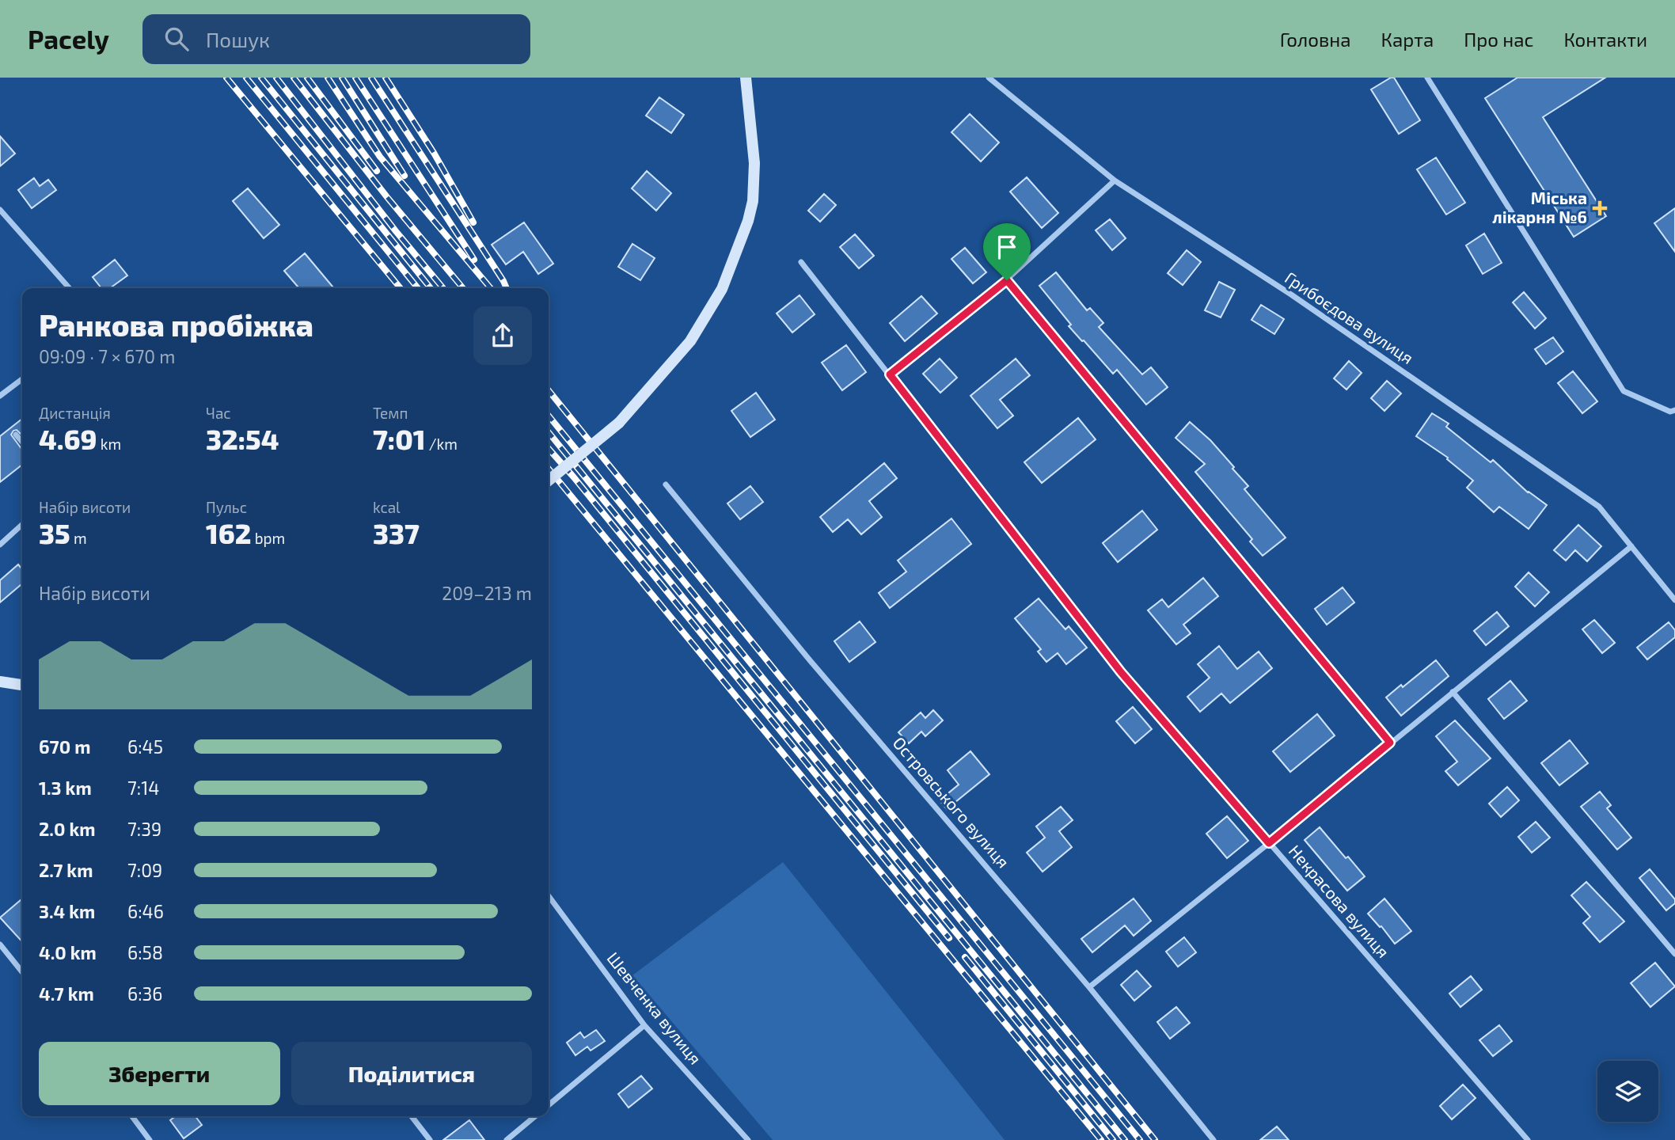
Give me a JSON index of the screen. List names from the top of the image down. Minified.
{"streets":{"street":["Грибоєдова вулиця","Островського вулиця","Некрасова вулиця","Шевченка вулиця"]},"places":{"health":["Міська лікарня №6"]},"page":{"header":"Pacely","search":"Пошук","nav":["Головна","Карта","Про нас","Контакти"],"heading":["Ранкова пробіжка","09:09 · 7 × 670 m"],"stats":[["Дистанція","4.69 km"],["Час","32:54"],["Темп","7:01 /km"],["Набір висоти","35 m"],["Пульс","162 bpm"],["kcal","337"]],"chart":["Набір висоти","209–213 m"],"list":[{"name":"670 m","note":"6:45"},{"name":"1.3 km","note":"7:14"},{"name":"2.0 km","note":"7:39"},{"name":"2.7 km","note":"7:09"},{"name":"3.4 km","note":"6:46"},{"name":"4.0 km","note":"6:58"},{"name":"4.7 km","note":"6:36"}],"buttons":["Зберегти","Поділитися"]}}
